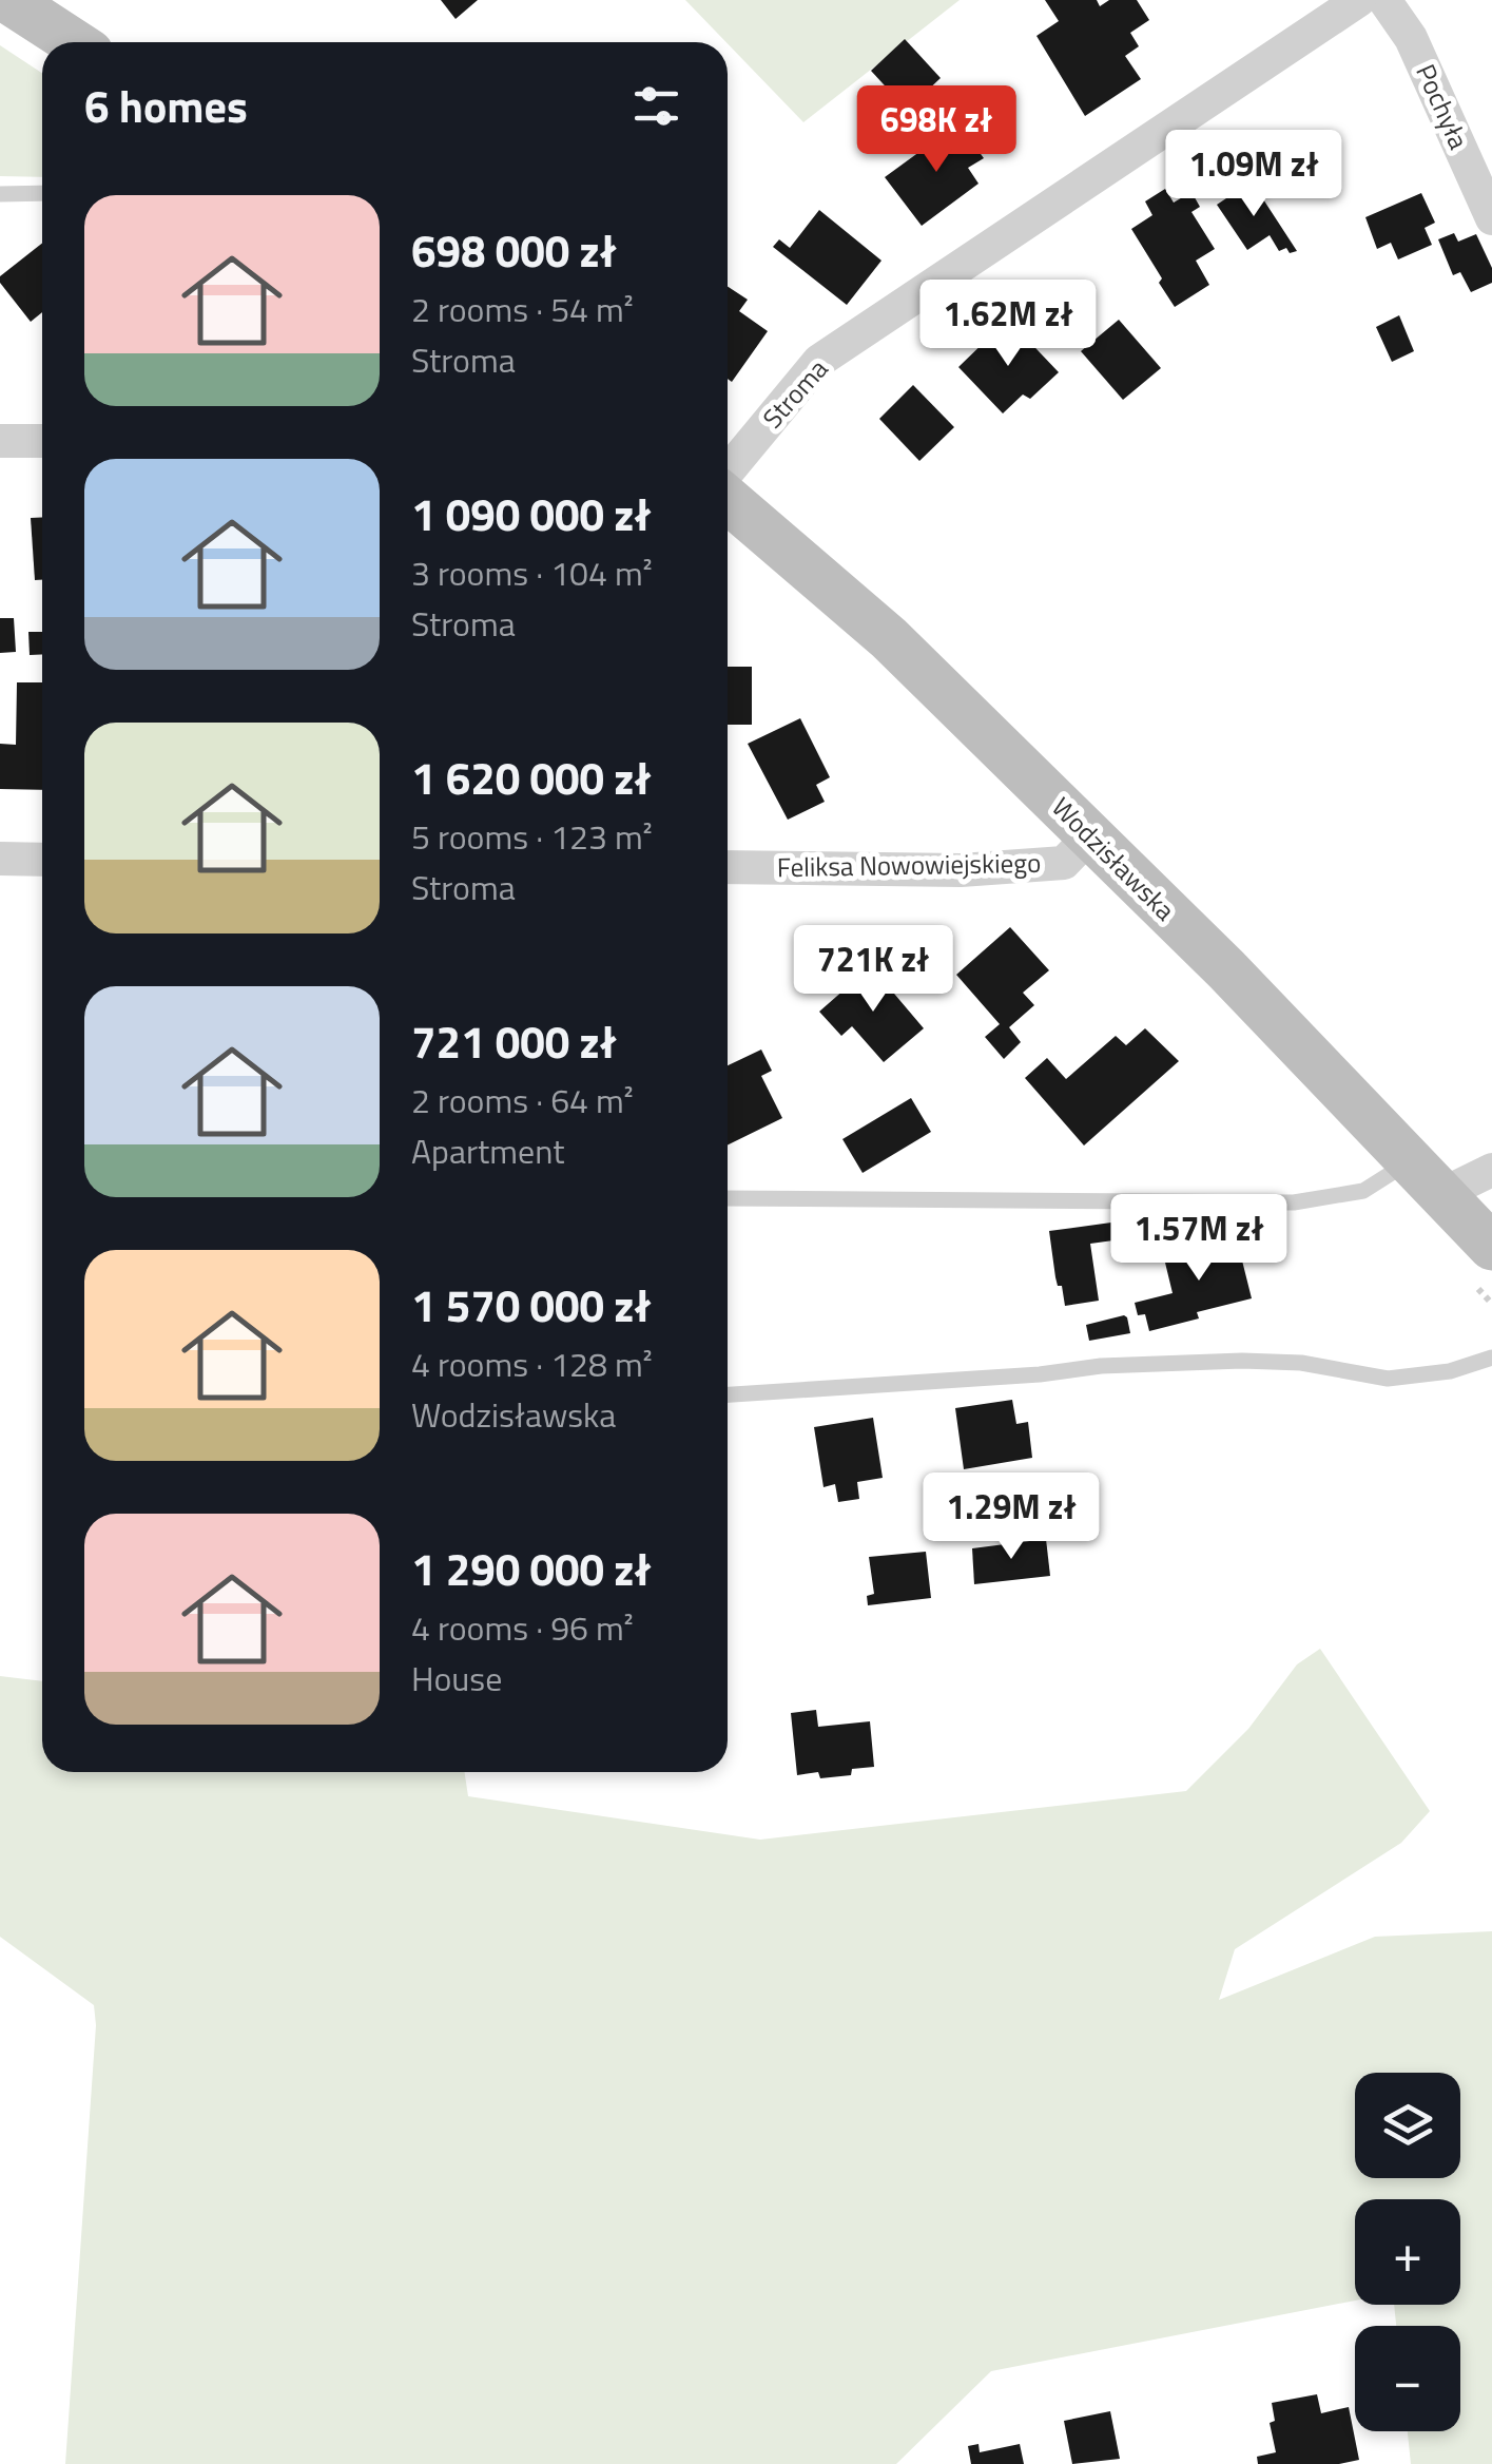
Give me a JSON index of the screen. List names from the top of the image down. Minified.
{"streets":{"main road":["Wodzisławska"],"street":["Pochyła","Stroma","Feliksa Nowowiejskiego"]},"crossings":[["Wodzisławska","Feliksa Nowowiejskiego"]],"page":{"heading":"6 homes","price":["698K zł","1.09M zł","1.62M zł","721K zł","1.57M zł","1.29M zł"],"list":[{"name":"698 000 zł","note":"2 rooms · 54 m² · Stroma"},{"name":"1 090 000 zł","note":"3 rooms · 104 m² · Stroma"},{"name":"1 620 000 zł","note":"5 rooms · 123 m² · Stroma"},{"name":"721 000 zł","note":"2 rooms · 64 m² · Apartment"},{"name":"1 570 000 zł","note":"4 rooms · 128 m² · Wodzisławska"},{"name":"1 290 000 zł","note":"4 rooms · 96 m² · House"}],"map_buttons":["+","−"]}}
